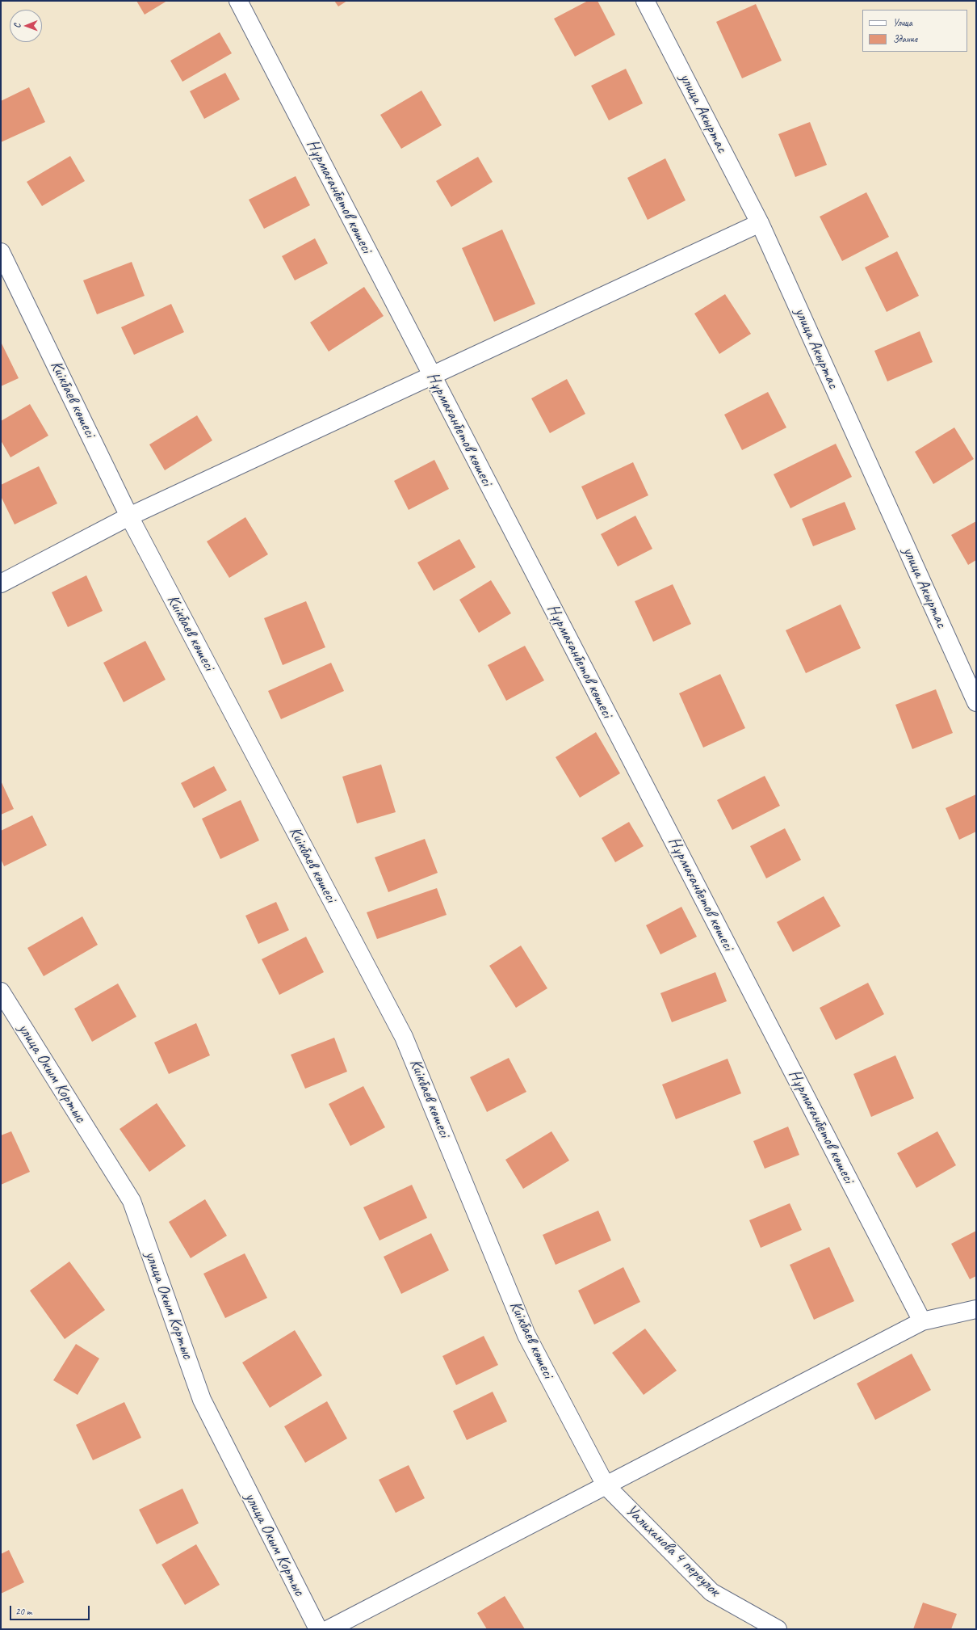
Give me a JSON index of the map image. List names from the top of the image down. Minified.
{"streets":{"street":["улица Акыртас","Нұрмағанбетов көшесі","Киікбаев көшесі","улица Окым Кортыс","Уалиханова 4 переулок"]},"crossings":[["Киікбаев көшесі","Уалиханова 4 переулок"]],"legend":["Улица","Здание"],"scale_bar":"20 m","north":"left"}
